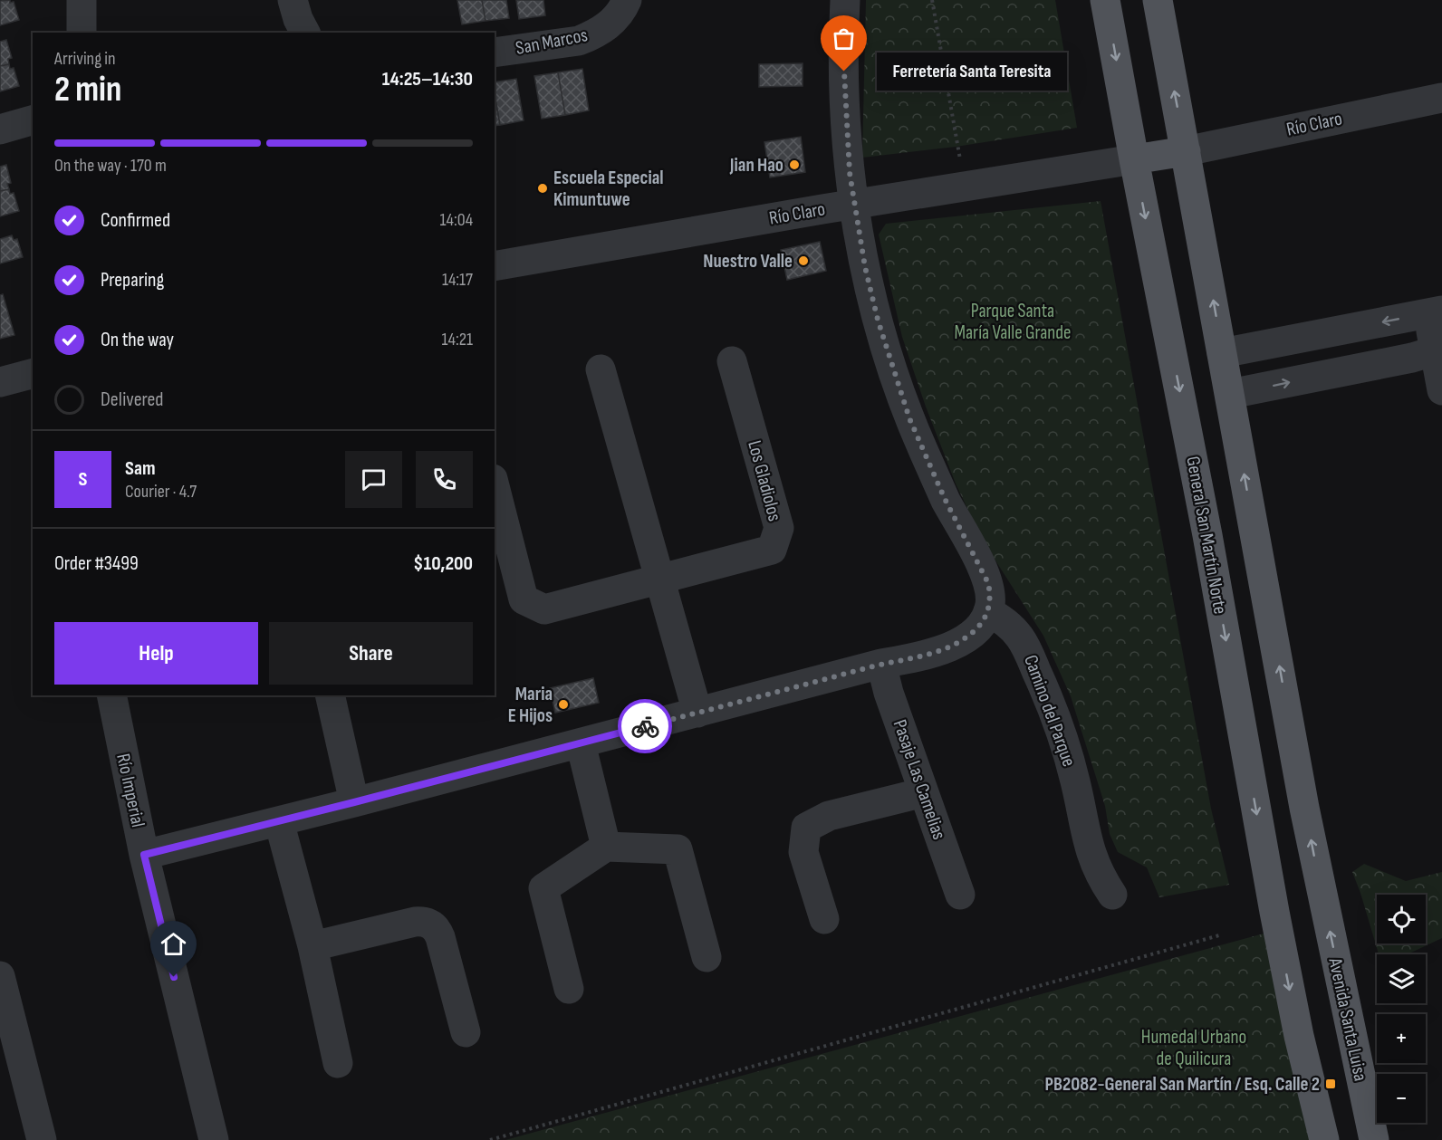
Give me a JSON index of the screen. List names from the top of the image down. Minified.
{"streets":{"main road":["General San Martín Norte","Avenida Santa Luisa"],"street":["San Marcos","Río Claro","Los Gladiolos","Camino del Parque","Pasaje Las Camelias","Río Imperial"]},"crossings":[["Río Claro","General San Martín Norte"]],"one_way":["Avenida Santa Luisa"],"parks":["Parque Santa María Valle Grande","Humedal Urbano de Quilicura"],"places":{"other":["Ferretería Santa Teresita","Jian Hao","Escuela Especial Kimuntuwe","Nuestro Valle","Maria E Hijos"],"transit":["PB2082-General San Martín / Esq. Calle 2"]},"page":{"heading":["2 min","Arriving in","14:25–14:30"],"panel":["Sam","Courier · 4.7","Order #3499","$10,200"],"bubble":"Ferretería Santa Teresita","bar":"On the way · 170 m","list":[["Confirmed","14:04"],["Preparing","14:17"],["On the way","14:21"],"Delivered"],"round":"S","buttons":["Help","Share"],"map_buttons":["+","−"]}}
